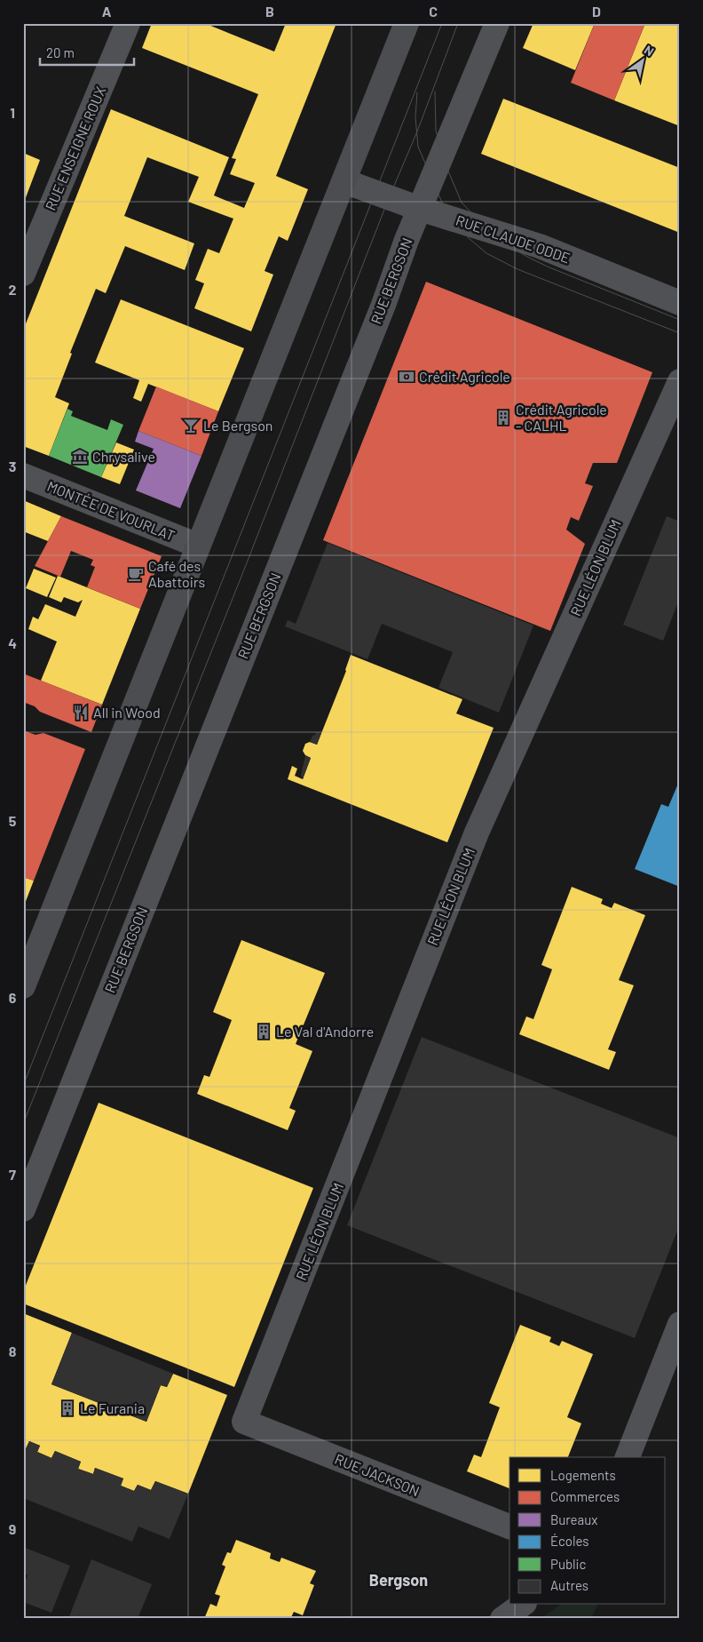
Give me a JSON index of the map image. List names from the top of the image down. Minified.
{"streets":{"street":["RUE ENSEIGNE ROUX","RUE CLAUDE ODDE","RUE BERGSON","MONTÉE DE VOURLAT","RUE LÉON BLUM","RUE JACKSON"]},"crossings":[["RUE CLAUDE ODDE","RUE BERGSON"],["RUE LÉON BLUM","RUE JACKSON"]],"districts":["Bergson"],"places":{"bank":["Crédit Agricole"],"building":["Crédit Agricole - CALHL","Le Val d'Andorre","Le Furania"],"bar":["Le Bergson"],"museum":["Chrysalive"],"cafe":["Café des Abattoirs"],"restaurant":["All in Wood"]},"legend":["Logements","Commerces","Bureaux","Écoles","Public","Autres"],"scale_bar":"20 m","north":"top right","grid":{"columns":["A","B","C","D"],"rows":["1","2","3","4","5","6","7","8","9"]}}
